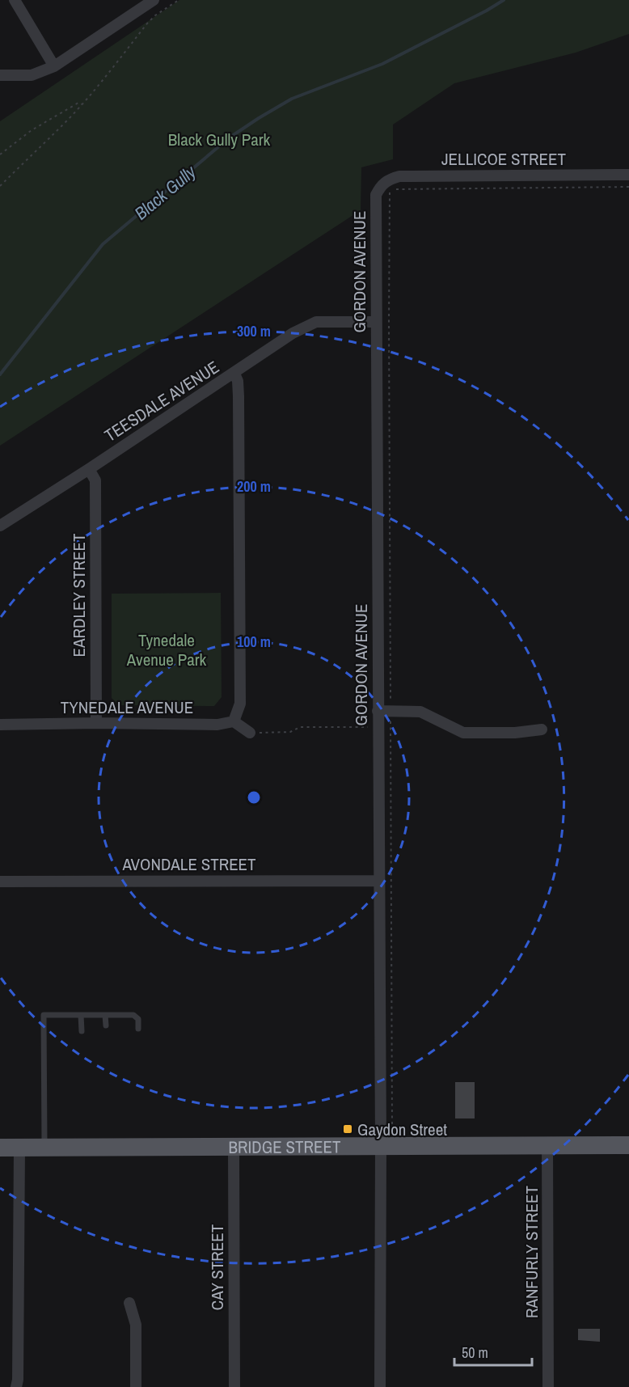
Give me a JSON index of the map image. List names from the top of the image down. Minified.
{"streets":{"main road":["BRIDGE STREET"],"street":["JELLICOE STREET","GORDON AVENUE","TEESDALE AVENUE","EARDLEY STREET","TYNEDALE AVENUE","AVONDALE STREET","RANFURLY STREET","CAY STREET"]},"crossings":[["JELLICOE STREET","GORDON AVENUE"],["GORDON AVENUE","TEESDALE AVENUE"],["GORDON AVENUE","AVONDALE STREET"],["GORDON AVENUE","BRIDGE STREET"],["TEESDALE AVENUE","EARDLEY STREET"],["EARDLEY STREET","TYNEDALE AVENUE"],["BRIDGE STREET","RANFURLY STREET"],["BRIDGE STREET","CAY STREET"]],"water":["Black Gully"],"parks":["Black Gully Park","Tynedale Avenue Park"],"places":{"transit":["Gaydon Street"]},"scale_bar":"50 m","rings":["300 m","200 m","100 m"]}
